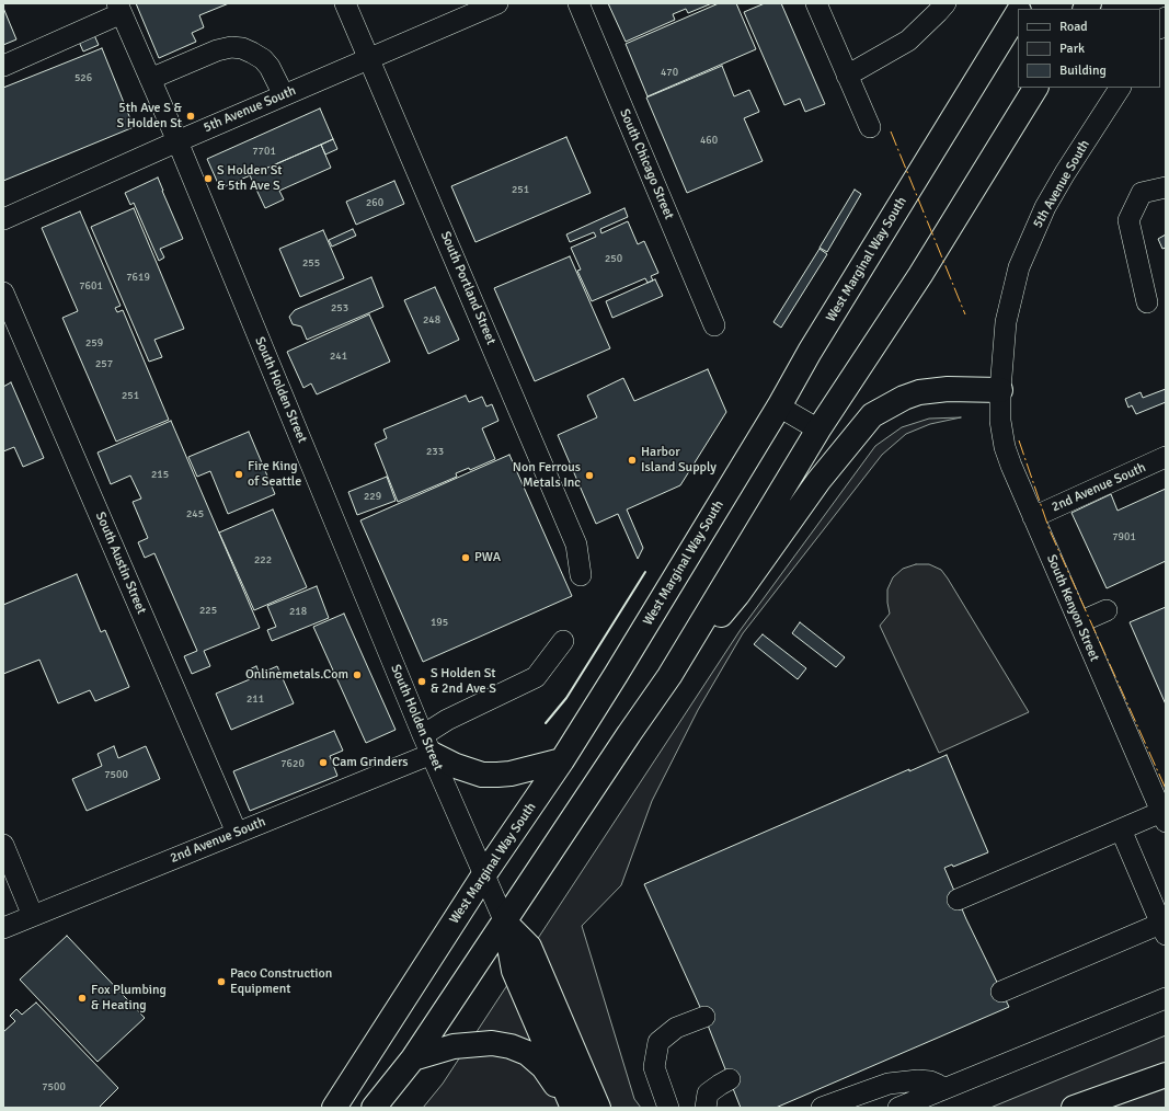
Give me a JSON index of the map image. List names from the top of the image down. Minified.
{"streets":{"highway":["West Marginal Way South"],"street":["5th Avenue South","South Chicago Street","South Portland Street","South Holden Street","2nd Avenue South","South Austin Street","South Kenyon Street"]},"crossings":[["5th Avenue South","South Portland Street"],["5th Avenue South","South Holden Street"],["5th Avenue South","South Kenyon Street"],["West Marginal Way South","South Holden Street"],["South Holden Street","2nd Avenue South"],["2nd Avenue South","South Austin Street"],["2nd Avenue South","South Kenyon Street"]],"places":["5th Ave S & S Holden St","S Holden St & 5th Ave S","Harbor Island Supply","Fire King of Seattle","Non Ferrous Metals Inc","PWA","Onlinemetals.Com","S Holden St & 2nd Ave S","Cam Grinders","Paco Construction Equipment","Fox Plumbing & Heating"],"house_numbers":["470","526","460","7701","251","260","250","255","7619","7601","253","248","259","241","257","251","233","215","229","245","7901","222","225","218","195","211","7620","7500","7500"],"legend":["Road","Park","Building"]}
